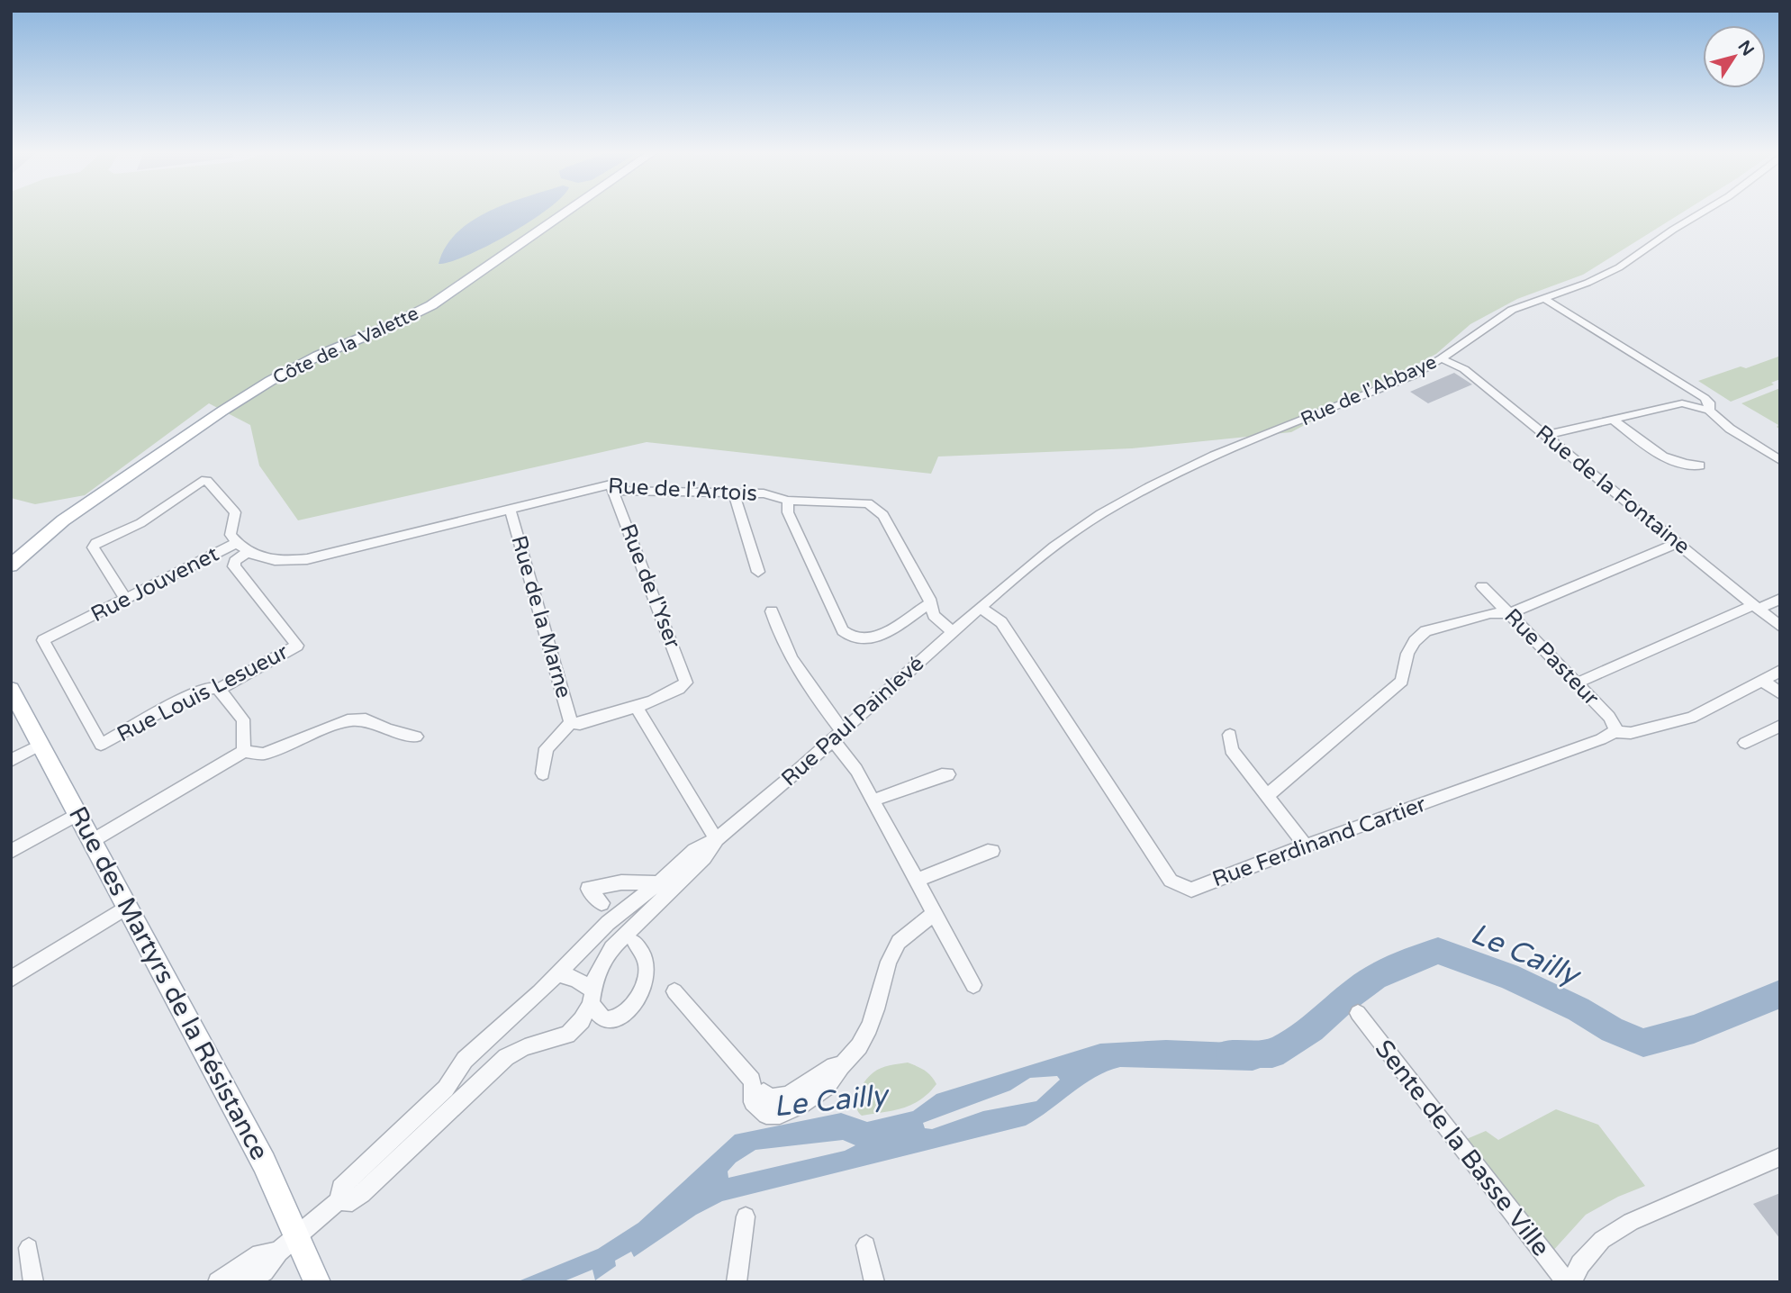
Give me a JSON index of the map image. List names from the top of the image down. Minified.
{"streets":{"main road":["Côte de la Valette","Rue des Martyrs de la Résistance"],"street":["Rue de l'Abbaye","Rue de l'Artois","Rue de la Fontaine","Rue Jouvenet","Rue de l'Yser","Rue de la Marne","Rue Pasteur","Rue Louis Lesueur","Rue Paul Painlevé","Rue Ferdinand Cartier","Sente de la Basse Ville"]},"crossings":[["Rue de l'Abbaye","Rue de la Fontaine"],["Rue de l'Abbaye","Rue Paul Painlevé"],["Rue de l'Abbaye","Rue Ferdinand Cartier"],["Rue de l'Artois","Rue Jouvenet"],["Rue de l'Artois","Rue de l'Yser"],["Rue de l'Artois","Rue de la Marne"],["Rue Jouvenet","Rue Louis Lesueur"],["Rue Pasteur","Rue Ferdinand Cartier"],["Rue Paul Painlevé","Rue Ferdinand Cartier"]],"water":["Le Cailly"],"north":"top right"}
